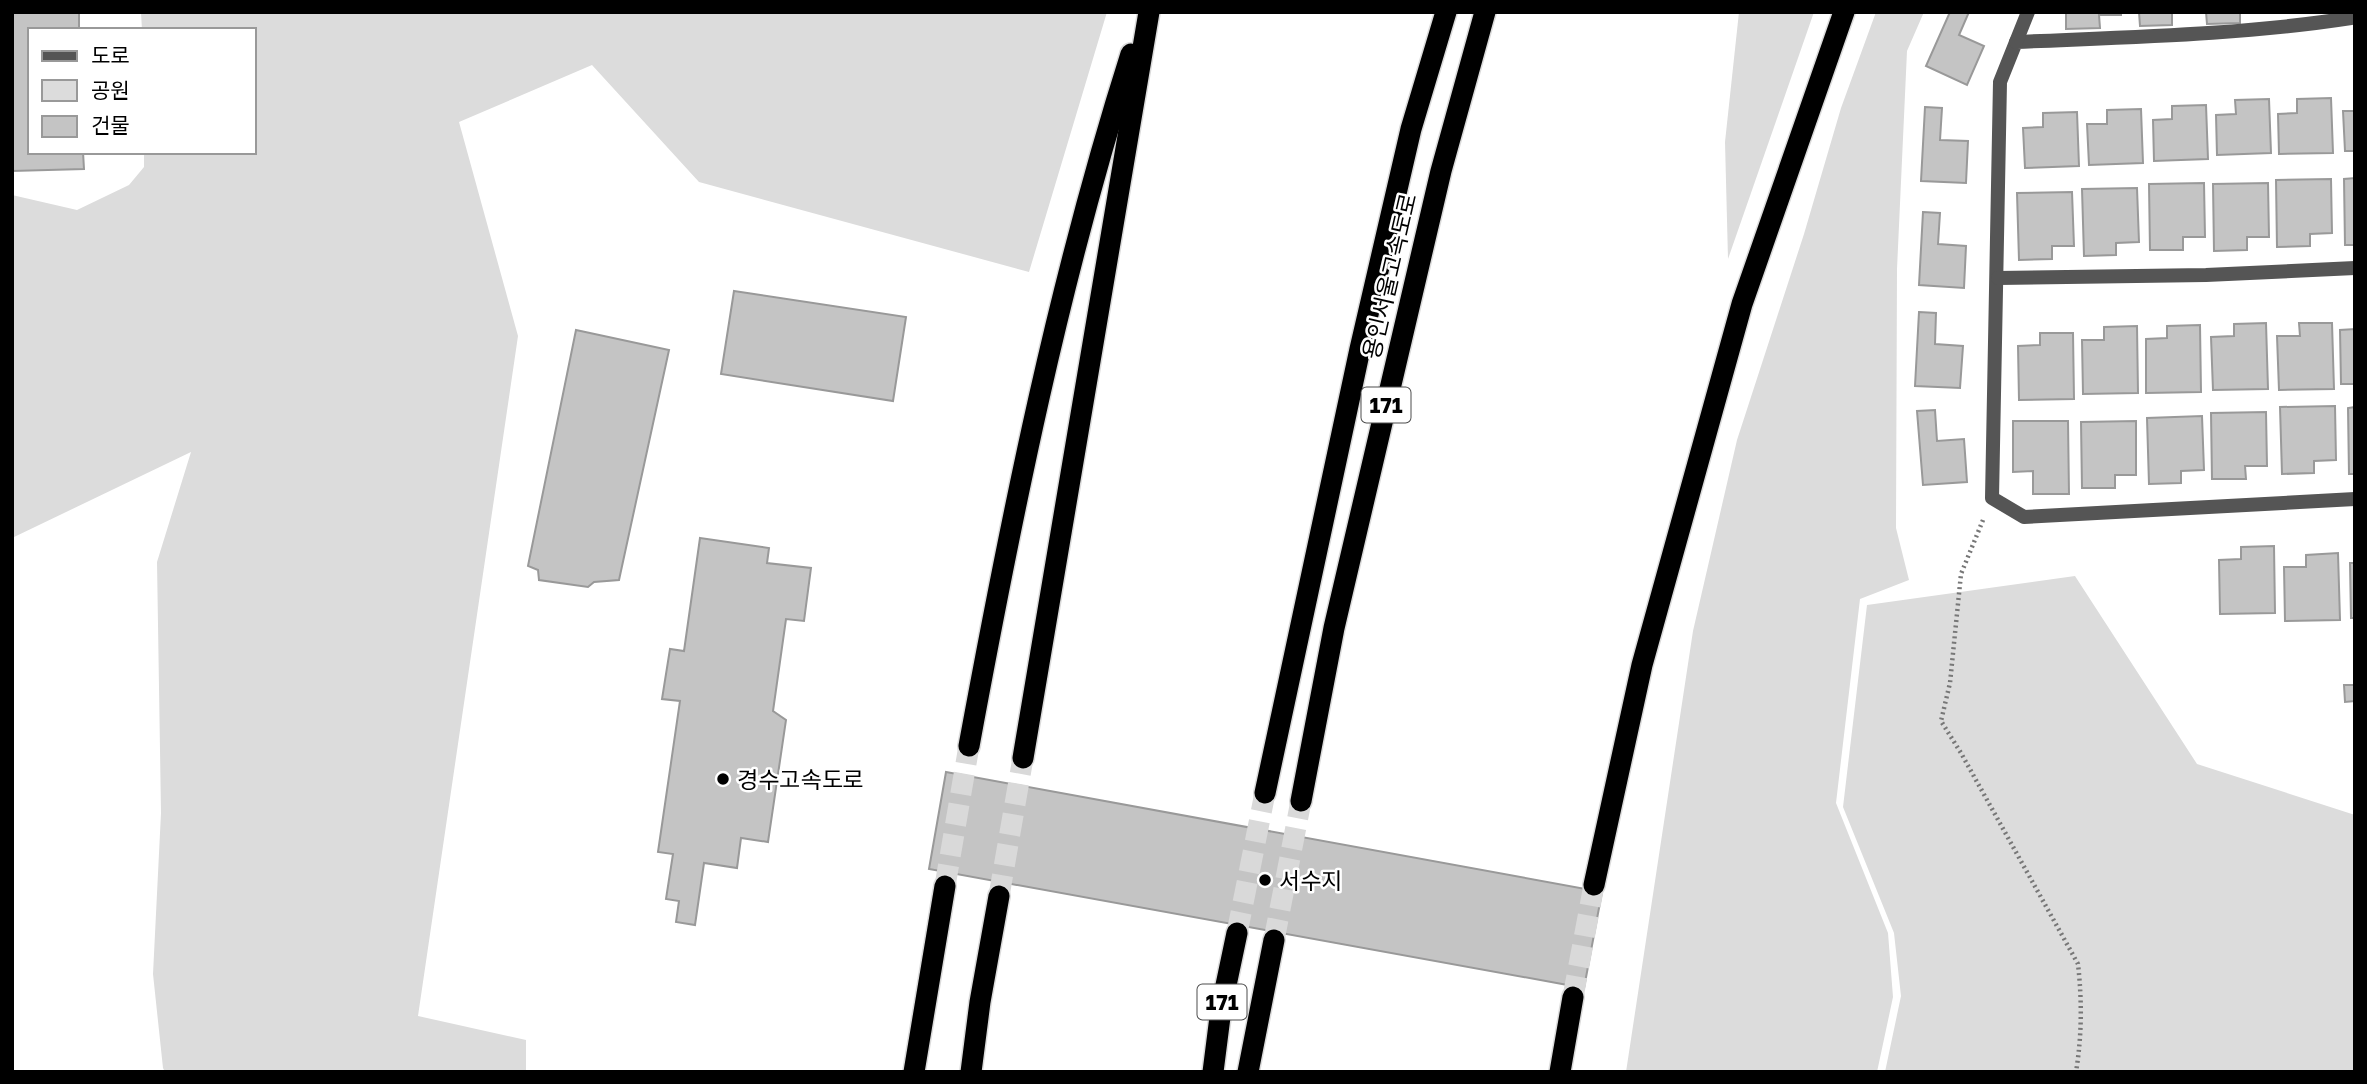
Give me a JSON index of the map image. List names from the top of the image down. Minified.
{"streets":{"highway":["용인서울고속도로","171"]},"places":["경수고속도로","서수지"],"legend":["도로","공원","건물"]}
